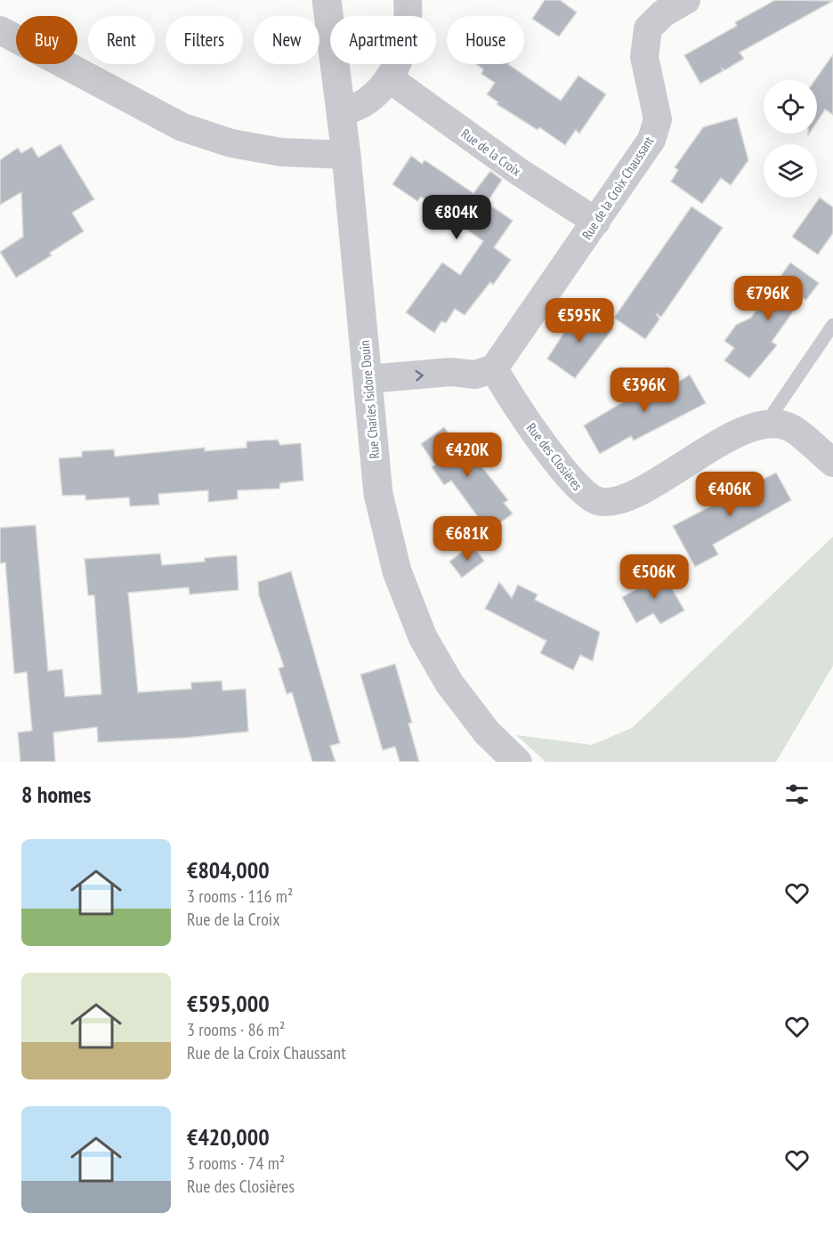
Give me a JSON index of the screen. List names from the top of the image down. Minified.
{"streets":{"street":["Rue de la Croix","Rue de la Croix Chaussant","Rue Charles Isidore Douin","Rue des Closières"]},"crossings":[["Rue de la Croix","Rue de la Croix Chaussant"],["Rue de la Croix Chaussant","Rue des Closières"]],"page":{"chip":["Buy","Rent","Filters","New","Apartment","House"],"price":["€804K","€796K","€595K","€396K","€420K","€406K","€681K","€506K"],"heading":"8 homes","list":[{"name":"€804,000","note":"3 rooms · 116 m² · Rue de la Croix"},{"name":"€595,000","note":"3 rooms · 86 m² · Rue de la Croix Chaussant"},{"name":"€420,000","note":"3 rooms · 74 m² · Rue des Closières"}]}}
